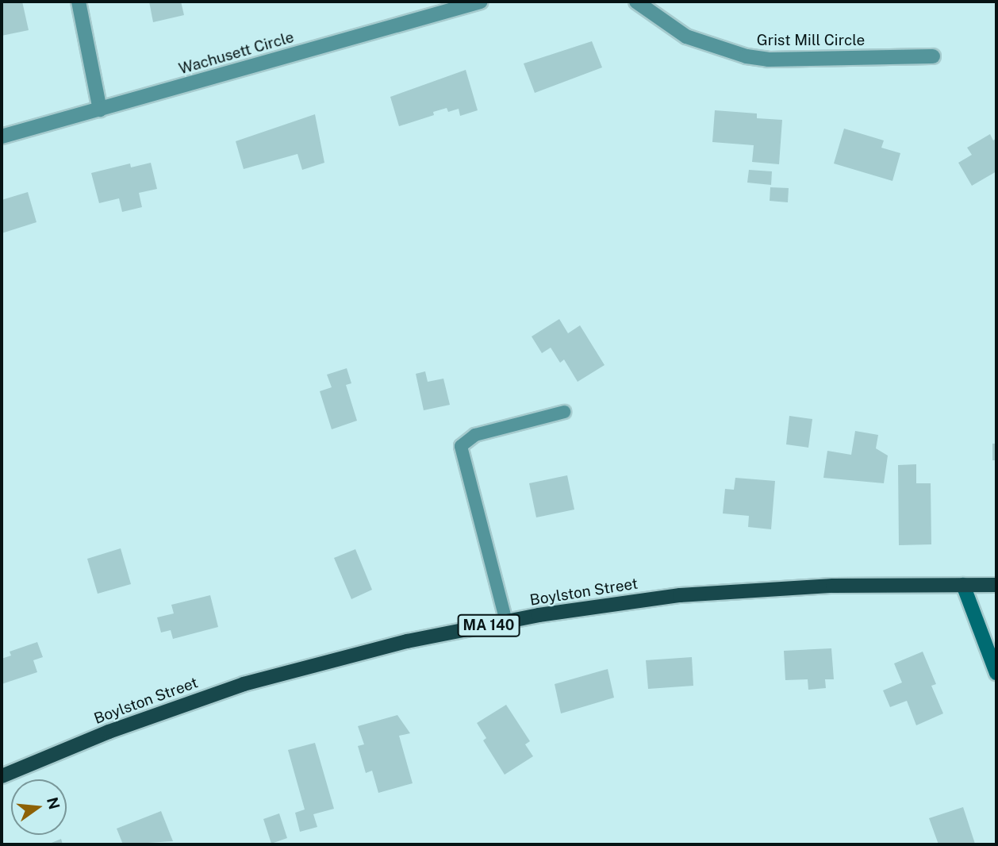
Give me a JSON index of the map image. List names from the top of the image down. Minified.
{"streets":{"main road":["Boylston Street","MA 140"],"street":["Grist Mill Circle","Wachusett Circle"]},"north":"right"}
